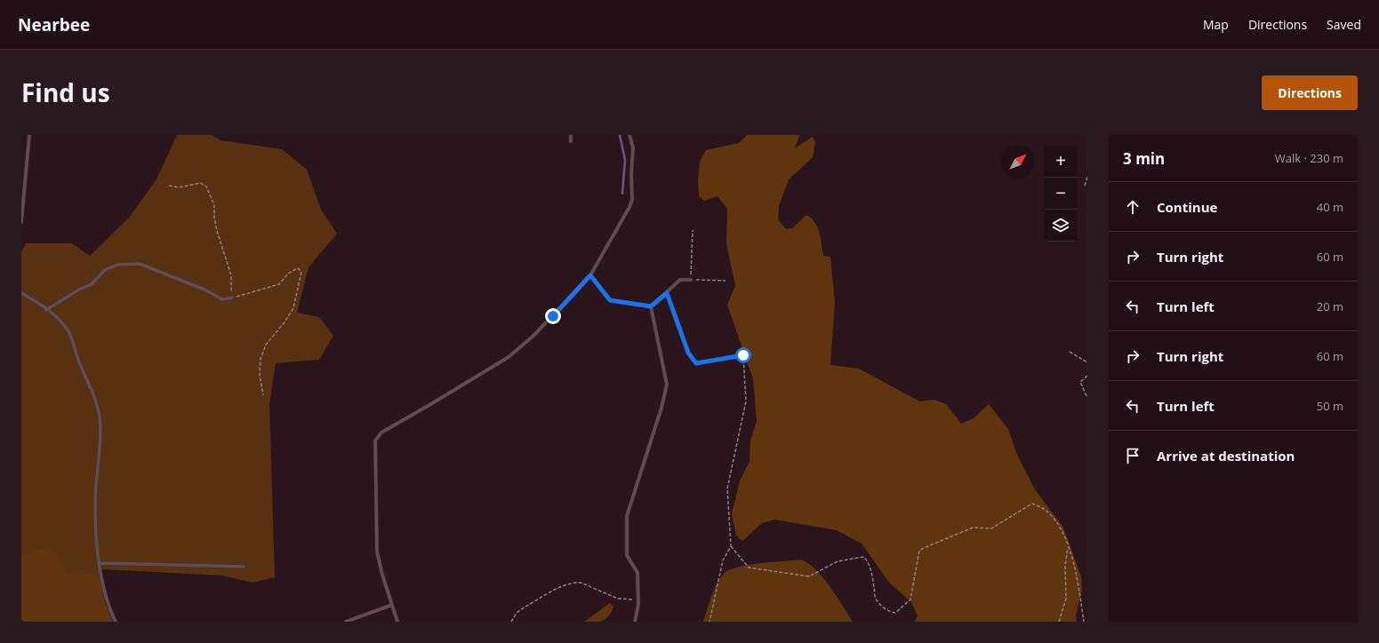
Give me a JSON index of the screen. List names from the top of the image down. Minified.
{"north":"top right","page":{"header":"Nearbee","nav":["Map","Directions","Saved"],"title":"Find us","buttons":"Directions","heading":["3 min","Walk · 230 m"],"map_buttons":["+","−"],"list":[["Continue","40 m"],["Turn right","60 m"],["Turn left","20 m"],["Turn right","60 m"],["Turn left","50 m"],"Arrive at destination"]}}
